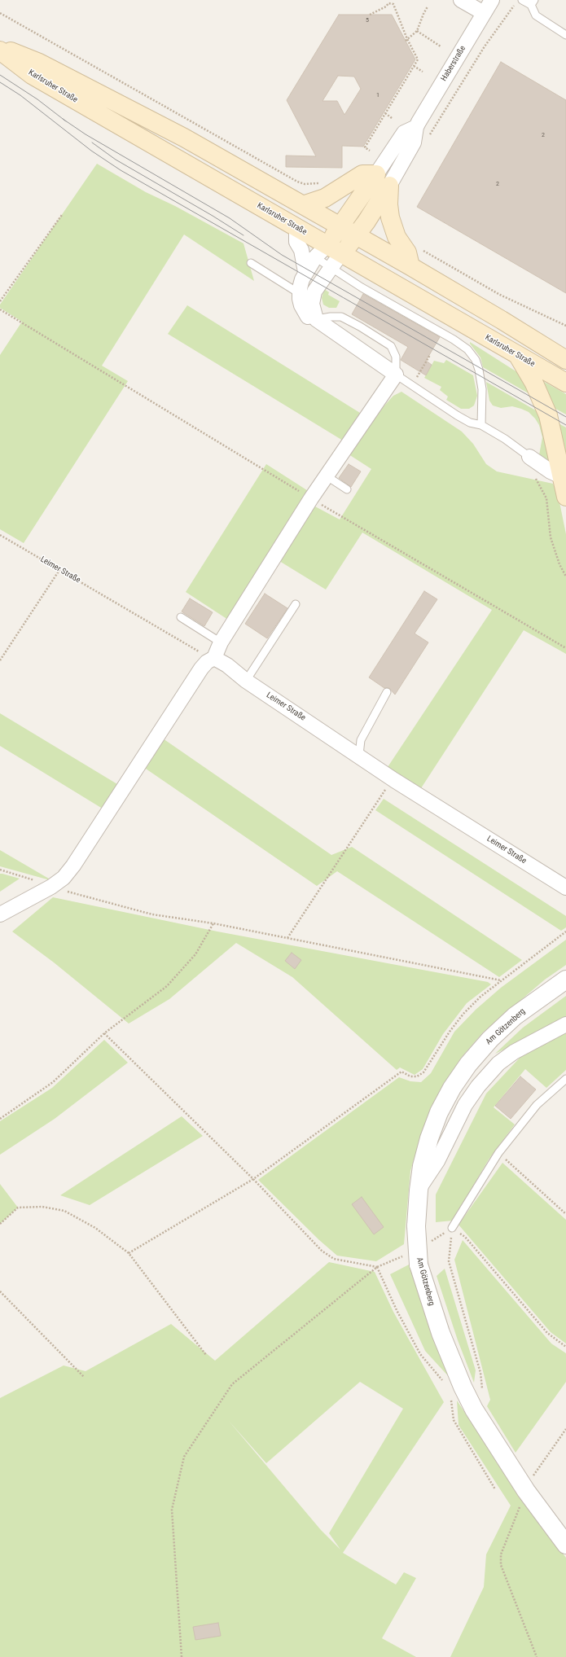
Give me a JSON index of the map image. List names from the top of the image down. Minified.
{"streets":{"main road":["Karlsruher Straße"],"street":["Haberstraße","Leimer Straße","Am Götzenberg"]},"house_numbers":["5","1","2","2"]}
